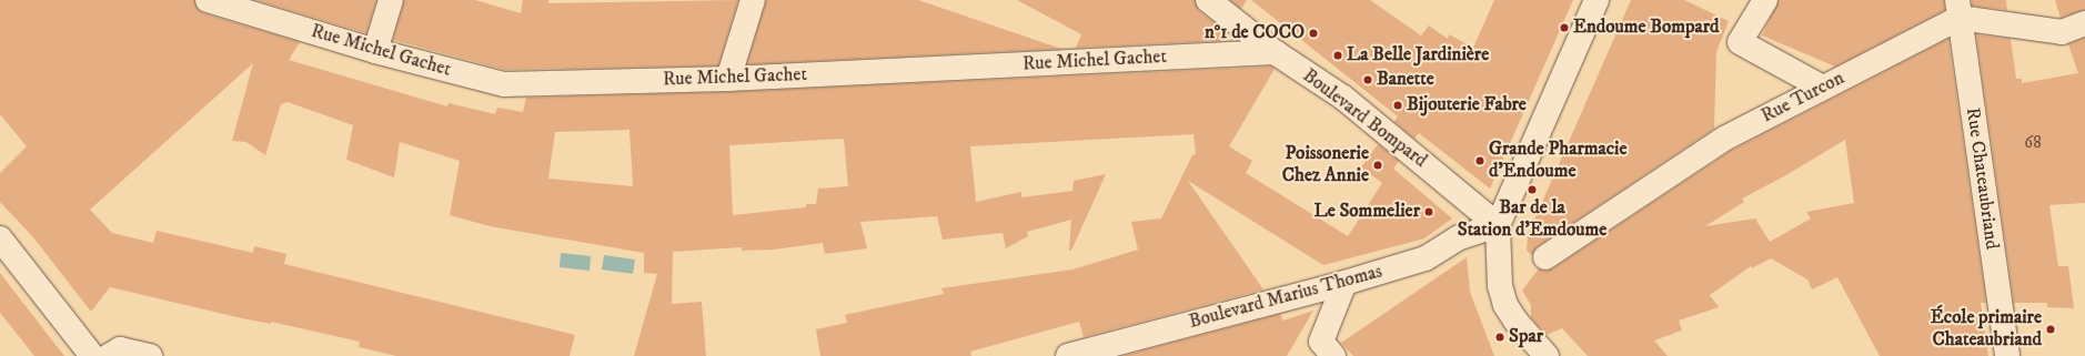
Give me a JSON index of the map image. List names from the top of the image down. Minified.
{"streets":{"street":["Rue Michel Gachet","Rue Turcon","Boulevard Bompard","Rue Chateaubriand","Boulevard Marius Thomas"]},"crossings":[["Rue Michel Gachet","Boulevard Bompard"],["Rue Turcon","Rue Chateaubriand"],["Boulevard Bompard","Boulevard Marius Thomas"]],"places":["Endoume Bompard","n°1 de COCO","La Belle Jardinière","Banette","Bijouterie Fabre","Grande Pharmacie d'Endoume","Poissonerie Chez Annie","Bar de la Station d'Emdoume","Le Sommelier","École primaire Chateaubriand","Spar"],"house_numbers":["68"]}
